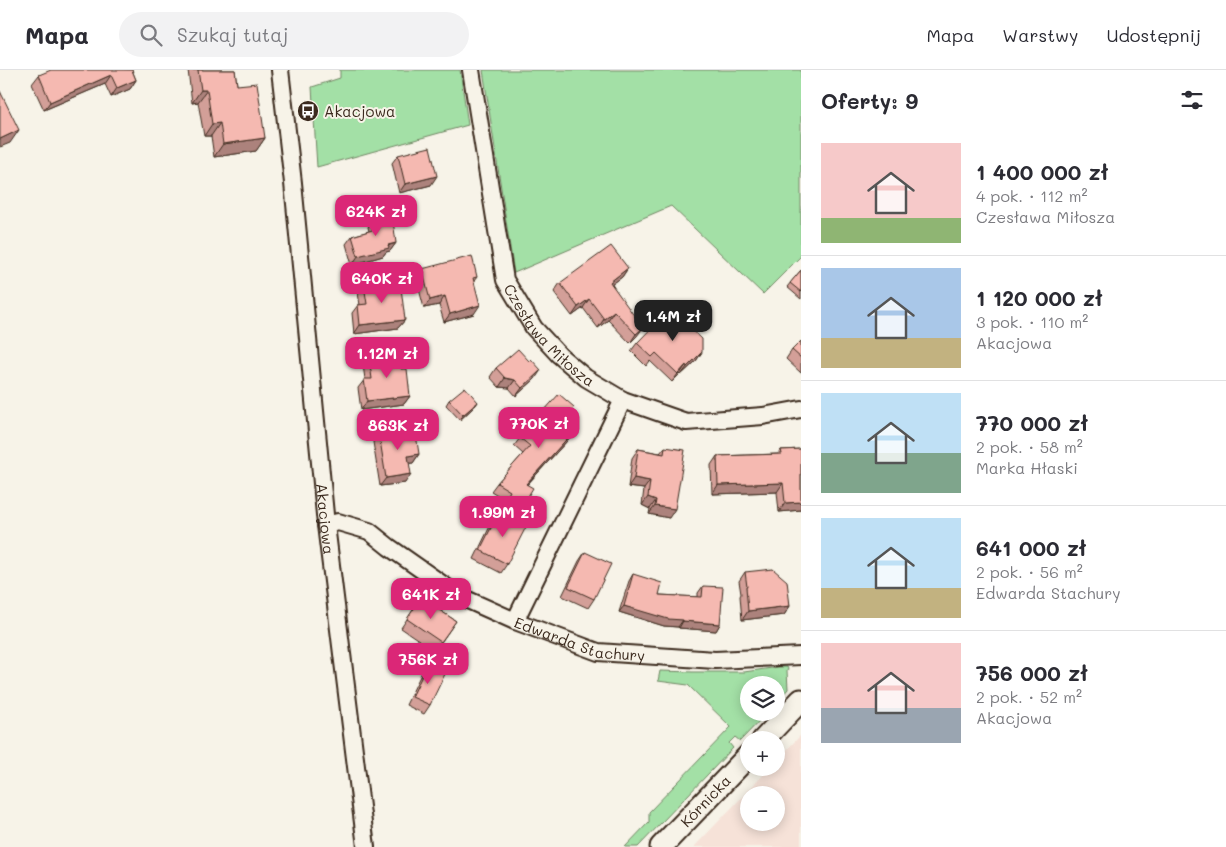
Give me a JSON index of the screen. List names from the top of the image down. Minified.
{"streets":{"street":["Czesława Miłosza","Akacjowa","Edwarda Stachury","Kórnicka"]},"crossings":[["Akacjowa","Edwarda Stachury"]],"places":{"bus stop":["Akacjowa"]},"page":{"header":"Mapa","search":"Szukaj tutaj","nav":["Mapa","Warstwy","Udostępnij"],"heading":"Oferty: 9","list":[{"name":"1 400 000 zł","note":"4 pok. · 112 m² · Czesława Miłosza"},{"name":"1 120 000 zł","note":"3 pok. · 110 m² · Akacjowa"},{"name":"770 000 zł","note":"2 pok. · 58 m² · Marka Hłaski"},{"name":"641 000 zł","note":"2 pok. · 56 m² · Edwarda Stachury"},{"name":"756 000 zł","note":"2 pok. · 52 m² · Akacjowa"}],"price":["624K zł","640K zł","1.4M zł","1.12M zł","770K zł","863K zł","1.99M zł","641K zł","756K zł"],"map_buttons":["+","−"]}}
